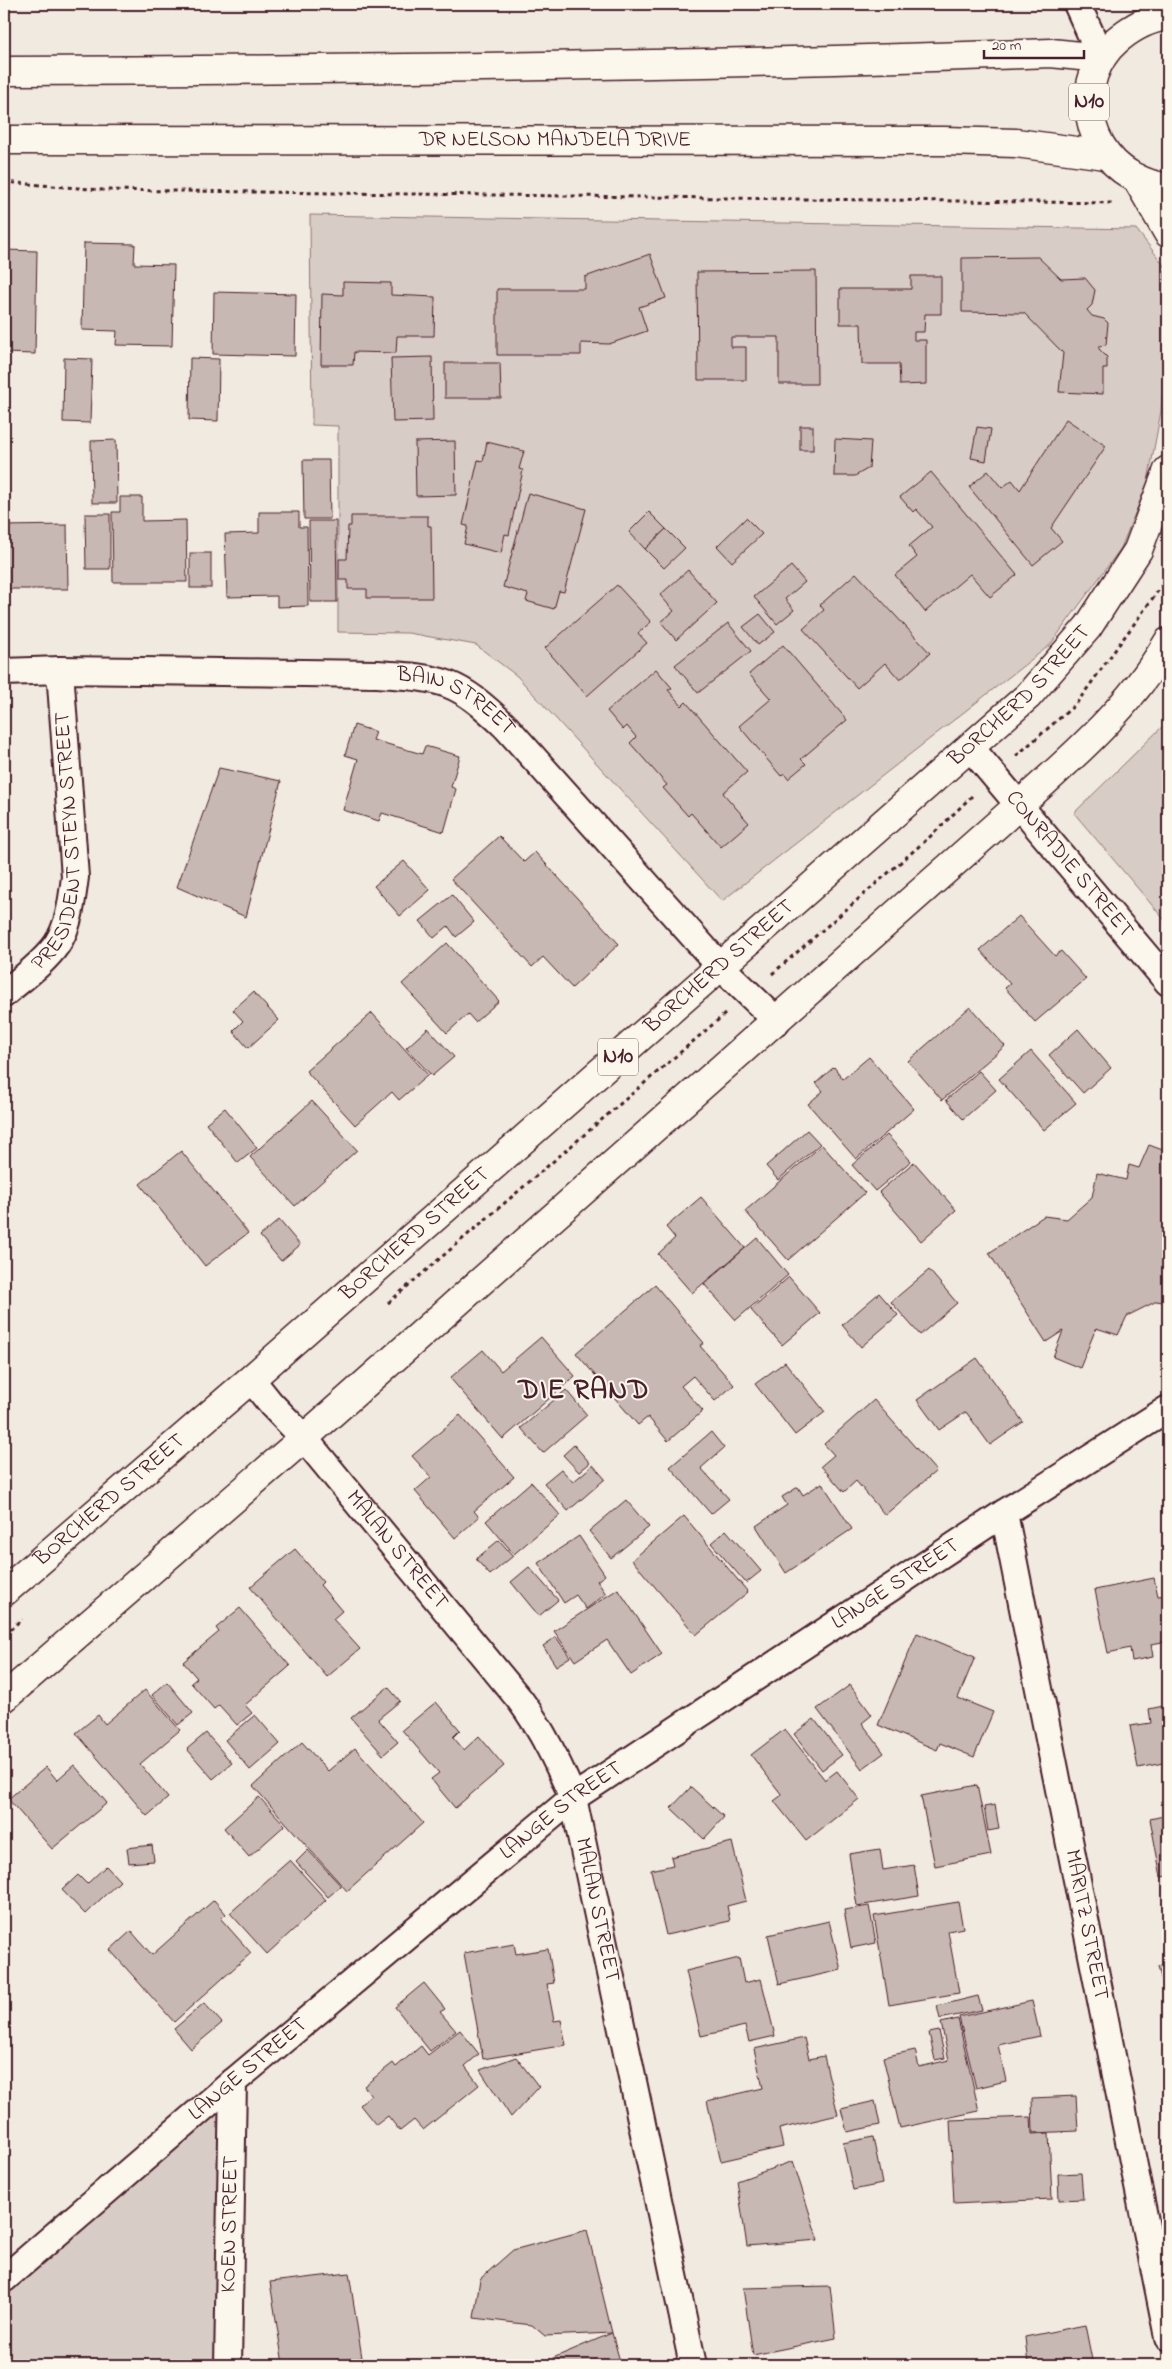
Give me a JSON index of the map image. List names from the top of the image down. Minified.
{"streets":{"main road":["N10","DR NELSON MANDELA DRIVE","BORCHERD STREET"],"street":["BAIN STREET","PRESIDENT STEYN STREET","CONRADIE STREET","MALAN STREET","LANGE STREET","MARITZ STREET","KOEN STREET"]},"crossings":[["N10","DR NELSON MANDELA DRIVE"],["BORCHERD STREET","BAIN STREET"],["BORCHERD STREET","CONRADIE STREET"],["BORCHERD STREET","MALAN STREET"],["BAIN STREET","PRESIDENT STEYN STREET"],["MALAN STREET","LANGE STREET"],["LANGE STREET","MARITZ STREET"],["LANGE STREET","KOEN STREET"]],"districts":["DIE RAND"],"scale_bar":"20 m"}
